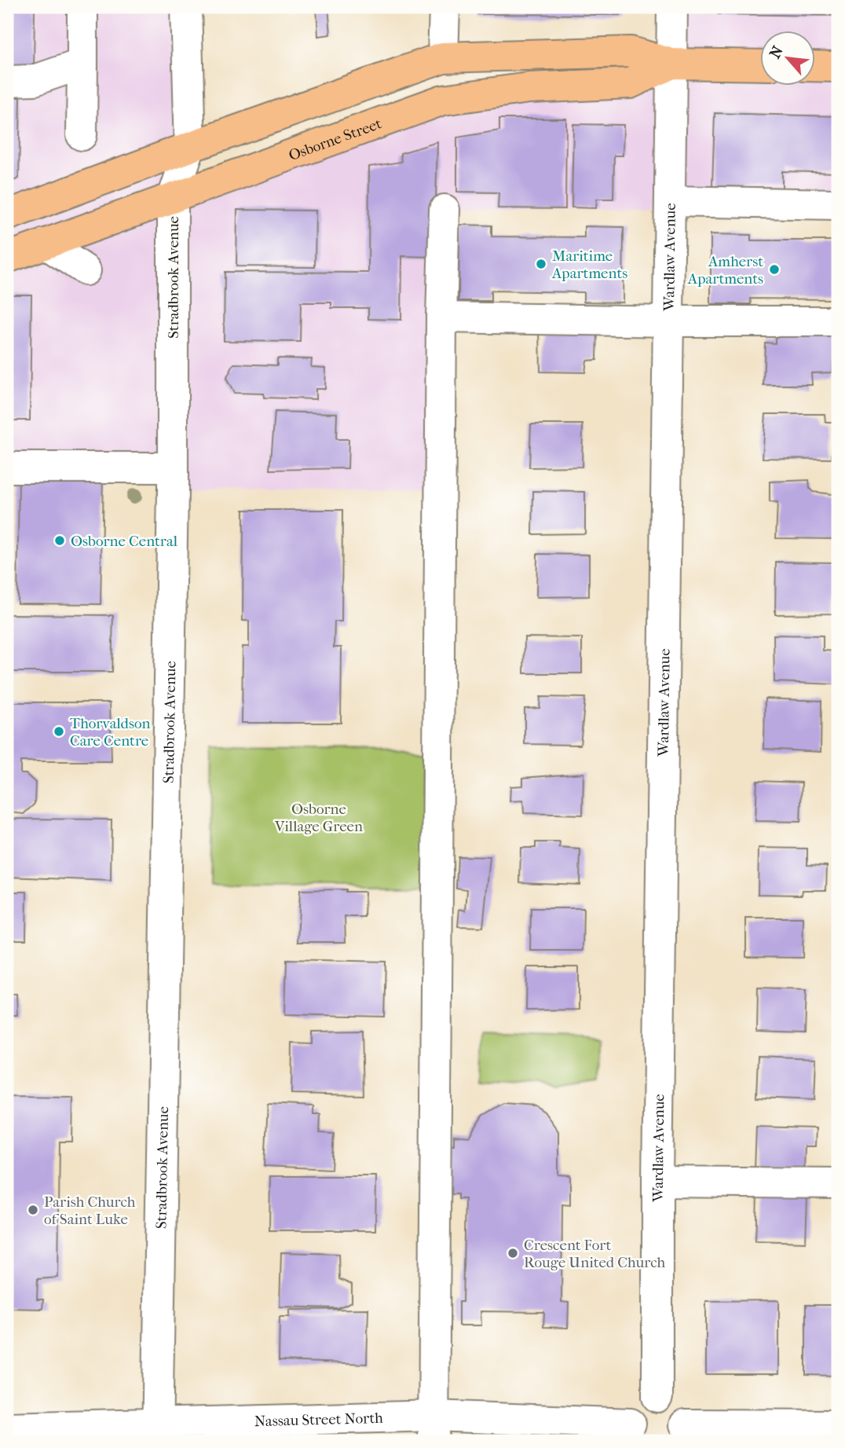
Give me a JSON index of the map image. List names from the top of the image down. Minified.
{"streets":{"main road":["Osborne Street"],"street":["Wardlaw Avenue","Stradbrook Avenue","Nassau Street North"]},"crossings":[["Osborne Street","Wardlaw Avenue"],["Osborne Street","Stradbrook Avenue"],["Stradbrook Avenue","Nassau Street North"]],"parks":["Osborne Village Green"],"places":["Maritime Apartments","Amherst Apartments","Osborne Central","Thorvaldson Care Centre","Parish Church of Saint Luke","Crescent Fort Rouge United Church"],"north":"top left"}
